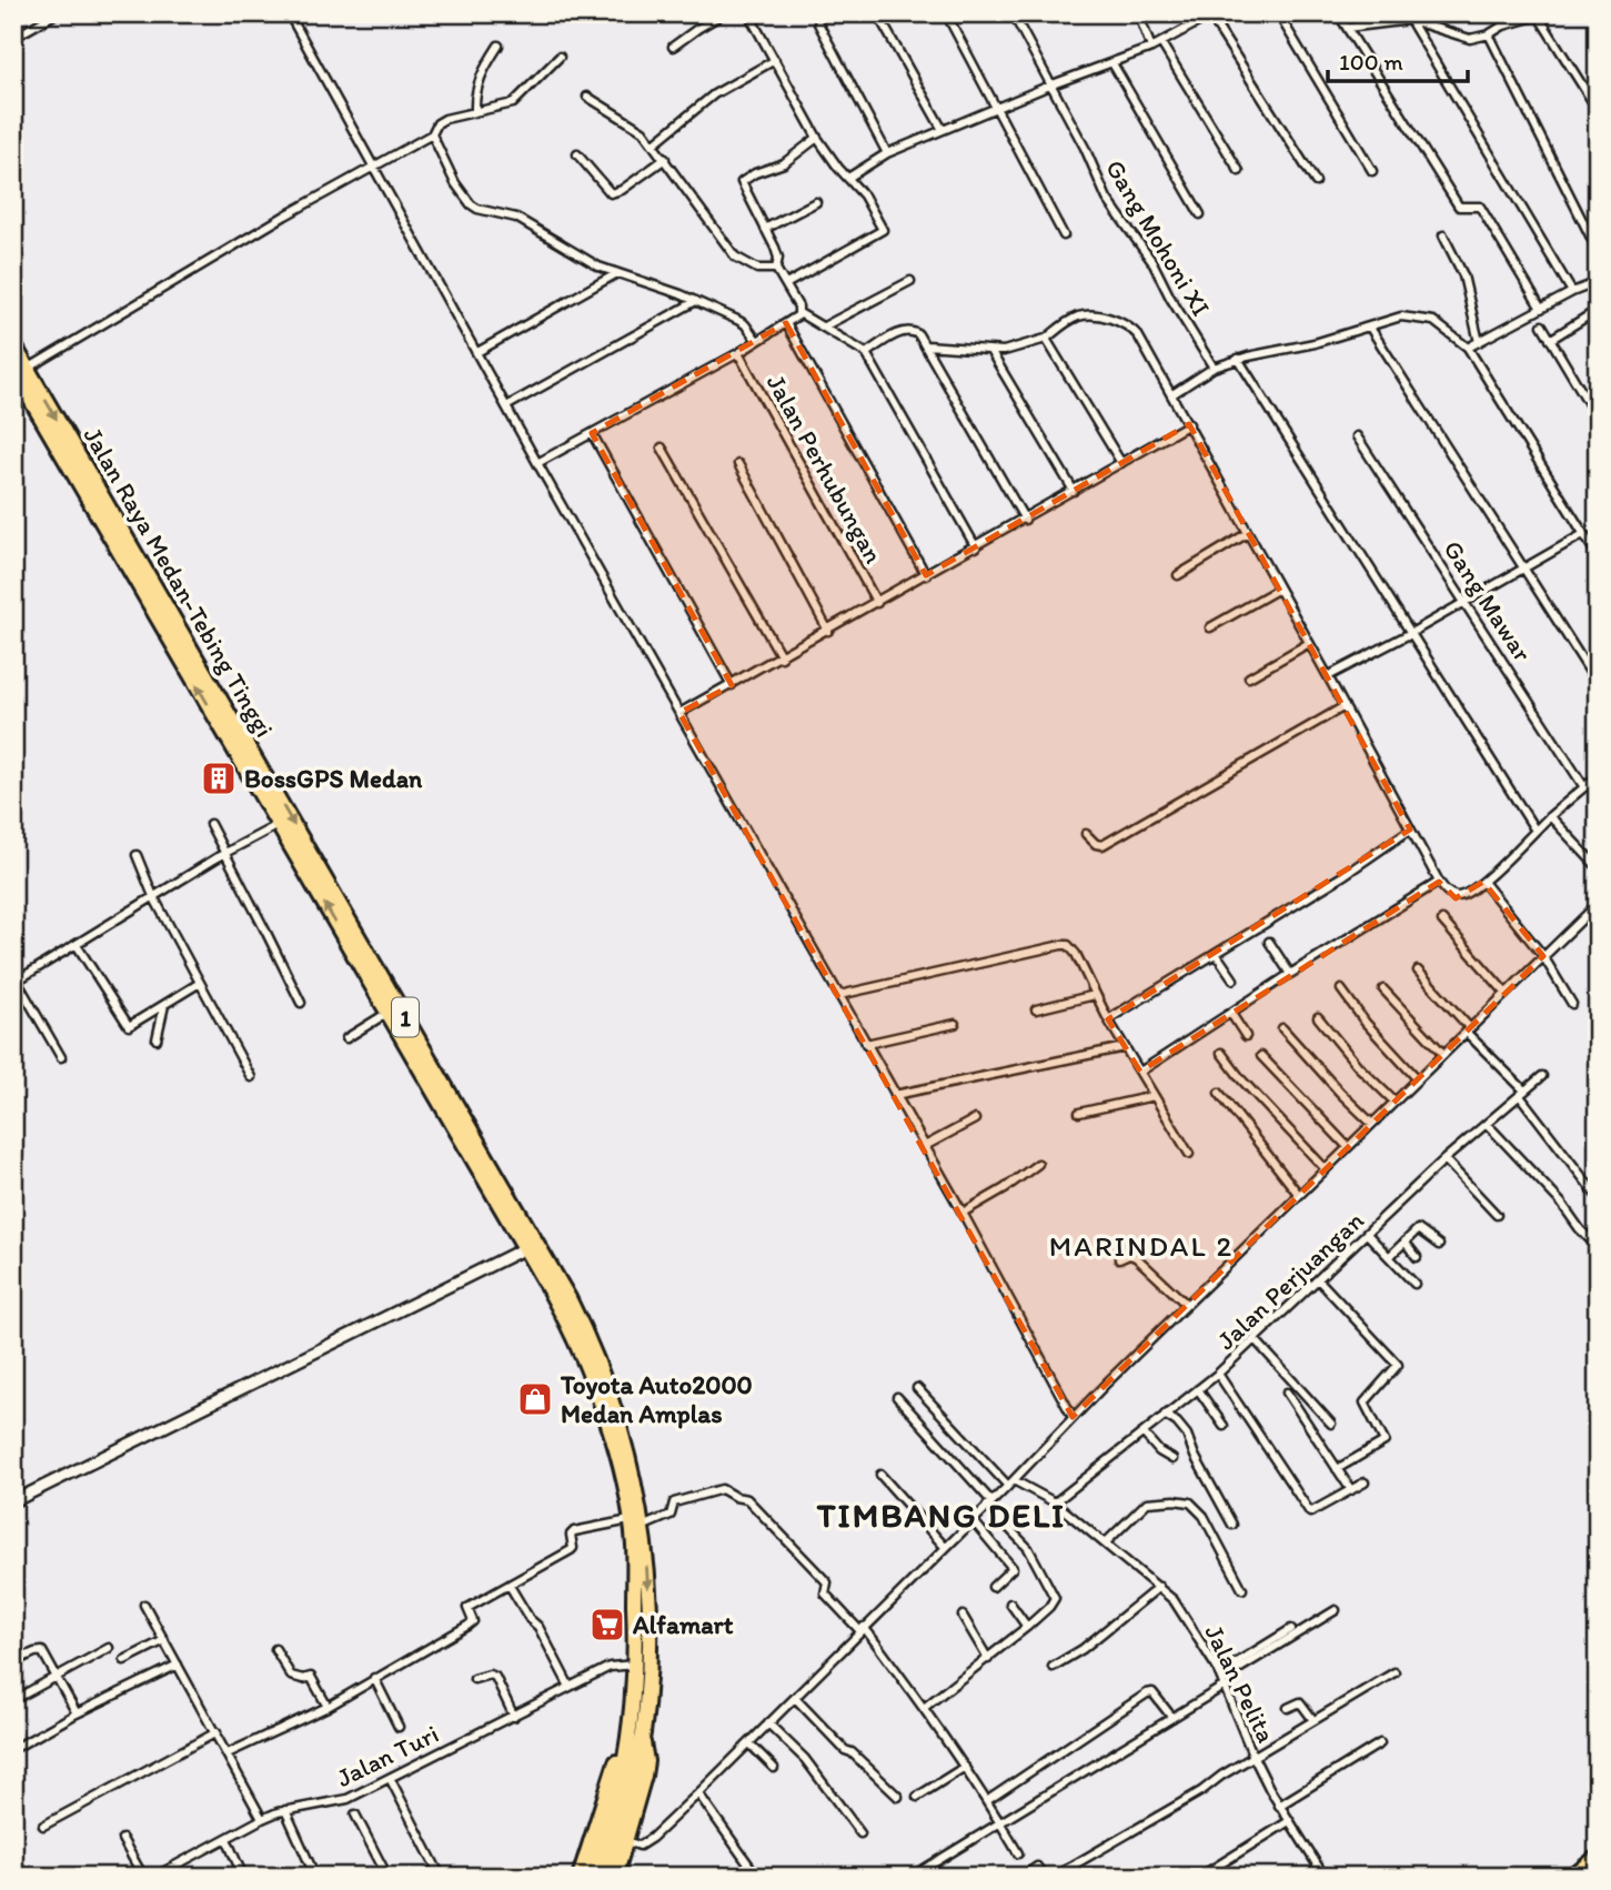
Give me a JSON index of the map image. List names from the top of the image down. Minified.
{"streets":{"highway":["Jalan Raya Medan-Tebing Tinggi","1"],"street":["Gang Mohoni XI","Jalan Perhubungan","Gang Mawar","Jalan Perjuangan","Jalan Pelita","Jalan Turi"]},"crossings":[["Jalan Raya Medan-Tebing Tinggi","1"],["Jalan Raya Medan-Tebing Tinggi","Jalan Turi"],["Jalan Perjuangan","Jalan Pelita"]],"districts":["MARINDAL 2","TIMBANG DELI"],"places":{"building":["BossGPS Medan"],"shop":["Toyota Auto2000 Medan Amplas"],"supermarket":["Alfamart"]},"scale_bar":"100 m"}
